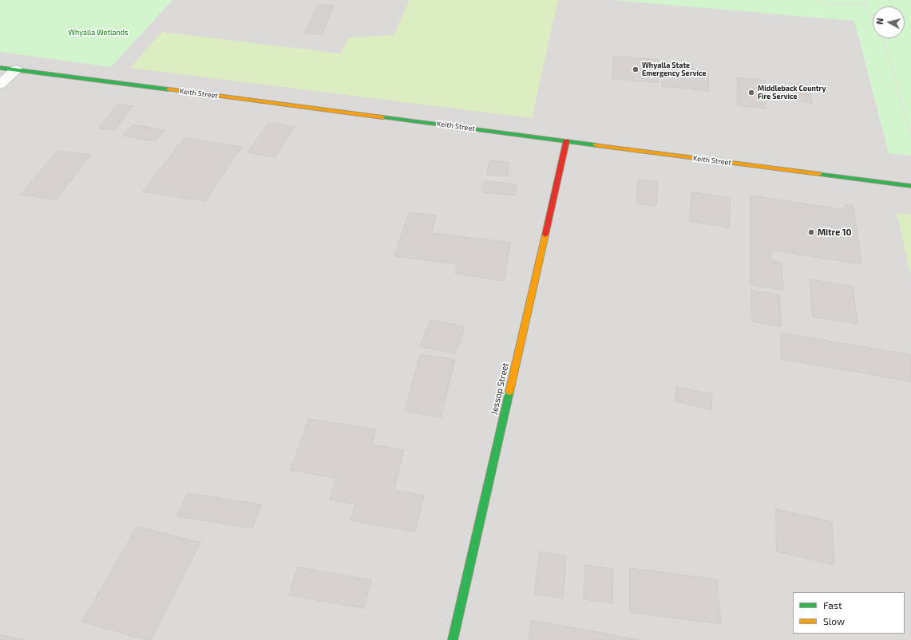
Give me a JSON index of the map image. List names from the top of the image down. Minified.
{"streets":{"street":["Keith Street","Jessop Street"]},"crossings":[["Keith Street","Jessop Street"]],"parks":["Whyalla Wetlands"],"places":["Whyalla State Emergency Service","Middleback Country Fire Service","Mitre 10"],"legend":["Fast","Slow"],"north":"left"}
